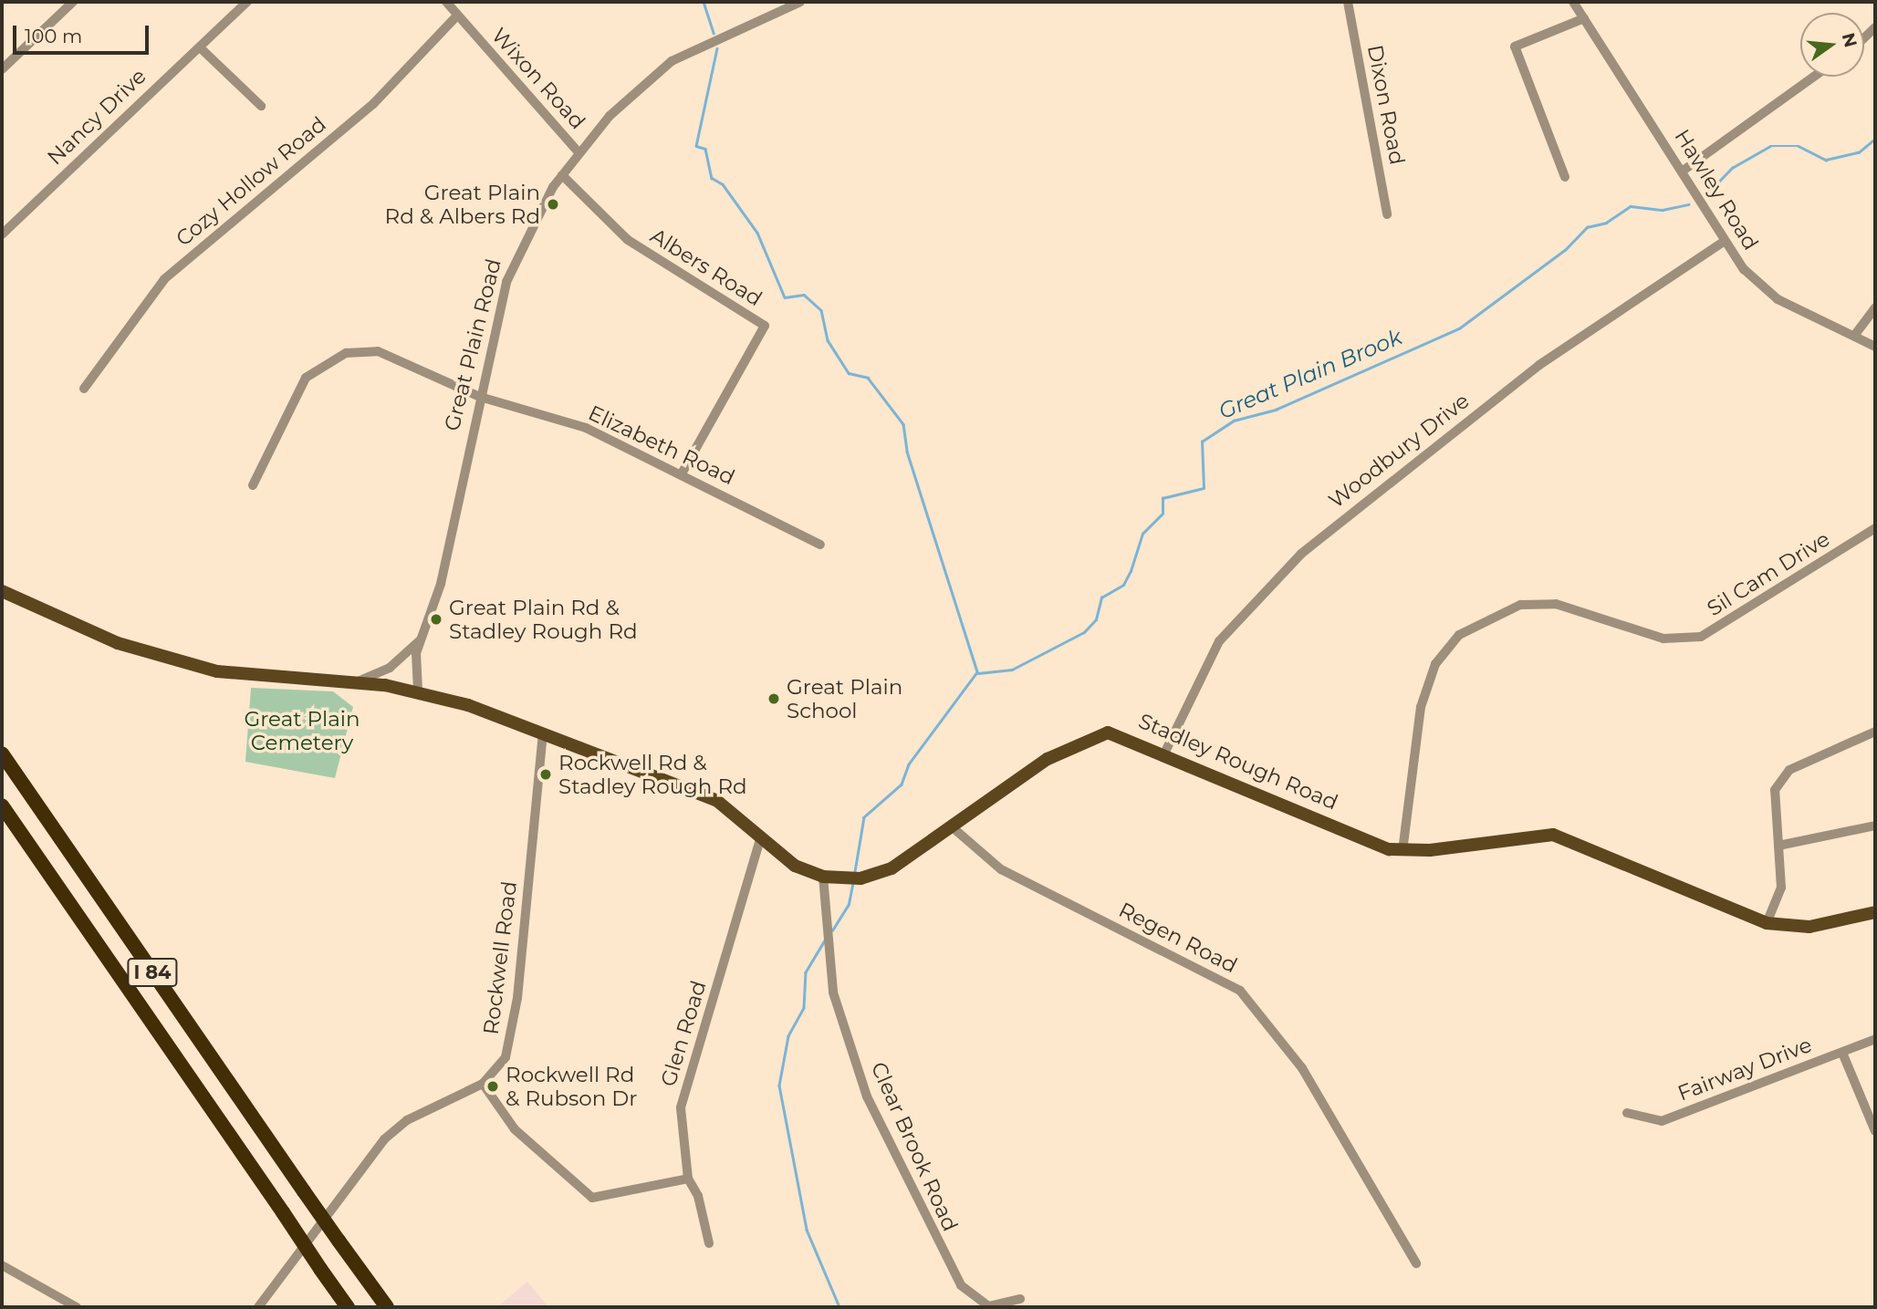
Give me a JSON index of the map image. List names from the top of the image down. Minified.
{"streets":{"highway":["I 84"],"main road":["Great Plain Road","Stadley Rough Road"],"street":["Wixon Road","Dixon Road","Nancy Drive","Cozy Hollow Road","Hawley Road","Albers Road","Elizabeth Road","Woodbury Drive","Sil Cam Drive","Regen Road","Rockwell Road","Glen Road","Fairway Drive","Clear Brook Road"]},"crossings":[["Wixon Road","Cozy Hollow Road"],["Wixon Road","Great Plain Road"],["Hawley Road","Woodbury Drive"],["Albers Road","Great Plain Road"],["Albers Road","Elizabeth Road"],["Great Plain Road","Elizabeth Road"],["Great Plain Road","Stadley Rough Road"],["Woodbury Drive","Stadley Rough Road"],["Sil Cam Drive","Stadley Rough Road"],["Stadley Rough Road","Regen Road"],["Stadley Rough Road","Rockwell Road"],["Stadley Rough Road","Glen Road"],["Stadley Rough Road","Clear Brook Road"]],"water":["Great Plain Brook"],"parks":["Great Plain Cemetery"],"places":["Great Plain Rd & Albers Rd","Great Plain Rd & Stadley Rough Rd","Great Plain School","Rockwell Rd & Stadley Rough Rd","Rockwell Rd & Rubson Dr"],"scale_bar":"100 m","north":"right"}
